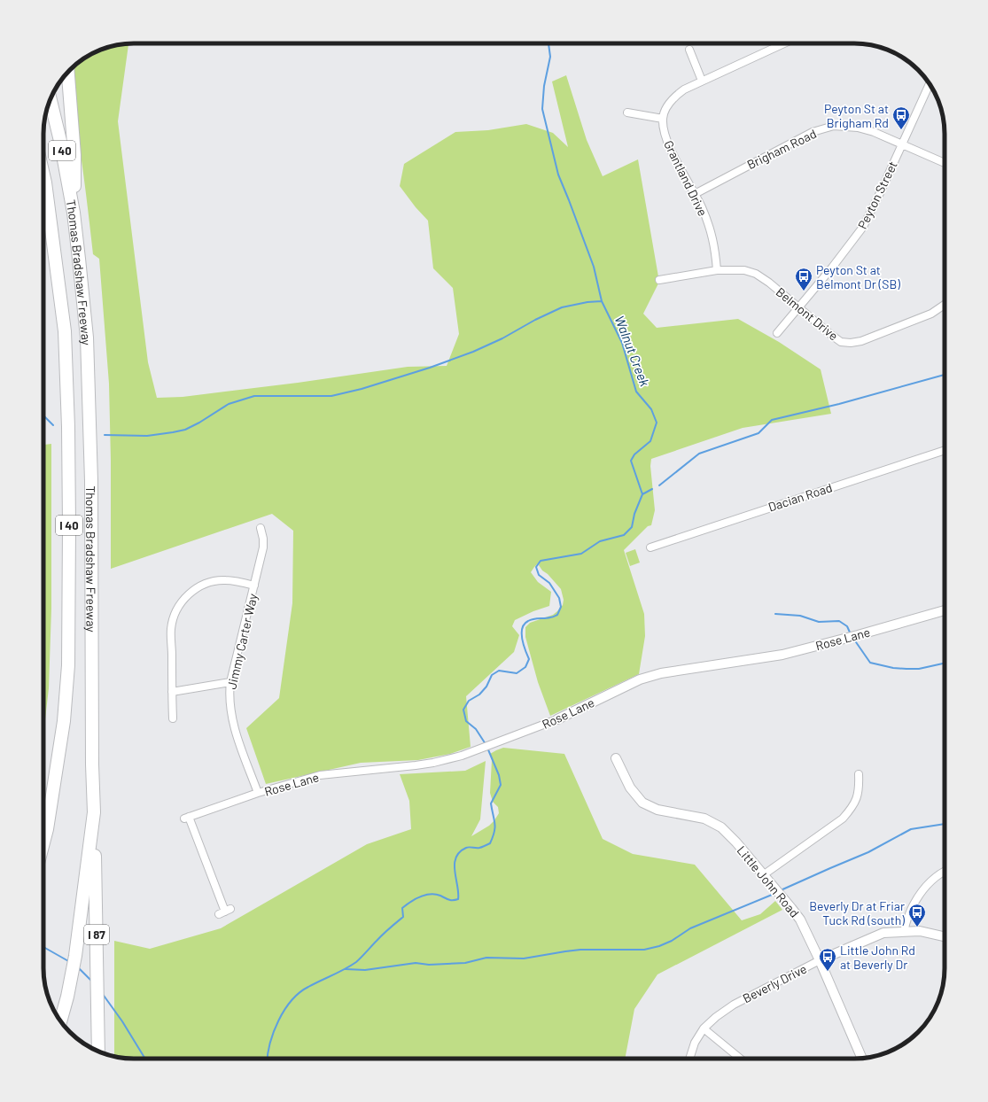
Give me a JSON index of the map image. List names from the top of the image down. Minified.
{"streets":{"highway":["I 40","Thomas Bradshaw Freeway","I 87"],"street":["Brigham Road","Grantland Drive","Peyton Street","Belmont Drive","Dacian Road","Rose Lane","Jimmy Carter Way","Little John Road","Beverly Drive"]},"crossings":[["Brigham Road","Grantland Drive"],["Brigham Road","Peyton Street"],["Grantland Drive","Belmont Drive"],["Peyton Street","Belmont Drive"],["Thomas Bradshaw Freeway","I 87"],["Rose Lane","Jimmy Carter Way"],["Little John Road","Beverly Drive"]],"water":["Walnut Creek"],"places":{"bus stop":["Peyton St at Brigham Rd","Peyton St at Belmont Dr (SB)","Beverly Dr at Friar Tuck Rd (south)","Little John Rd at Beverly Dr"]}}
